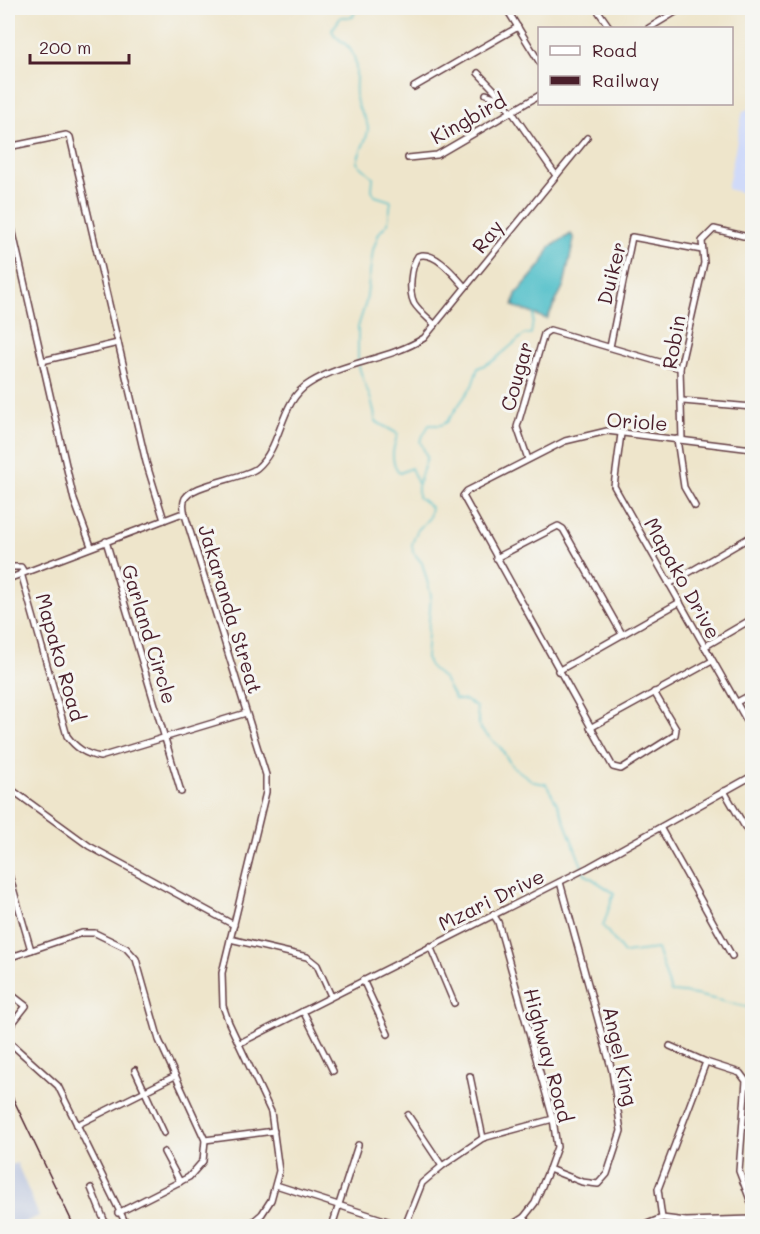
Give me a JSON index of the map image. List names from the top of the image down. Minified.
{"streets":{"street":["Kingbird","Ray","Duiker","Robin","Cougar","Oriole","Mapako Drive","Jakaranda Streat","Garland Circle","Mapako Road","Mzari Drive","Highway Road","Angel King"]},"crossings":[["Ray","Jakaranda Streat"],["Ray","Mapako Road"],["Duiker","Robin"],["Duiker","Cougar"],["Robin","Cougar"],["Robin","Oriole"],["Cougar","Oriole"],["Oriole","Mapako Drive"],["Jakaranda Streat","Mapako Road"],["Jakaranda Streat","Mzari Drive"],["Garland Circle","Mapako Road"],["Mzari Drive","Highway Road"],["Mzari Drive","Angel King"],["Highway Road","Angel King"]],"legend":["Road","Railway"],"scale_bar":"200 m"}
